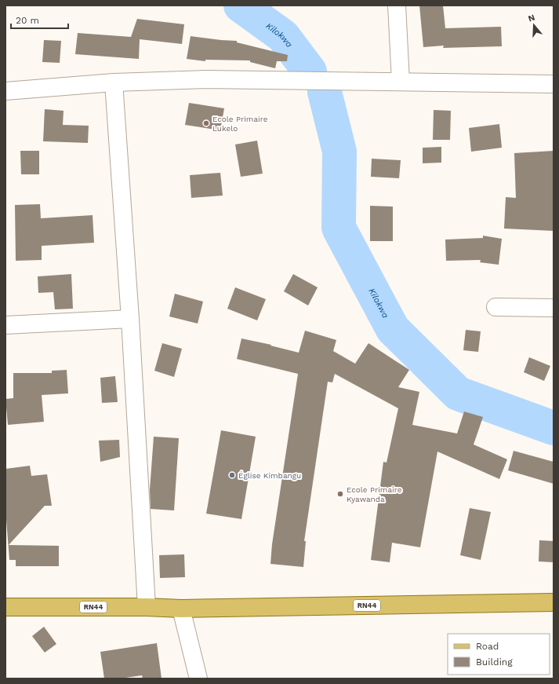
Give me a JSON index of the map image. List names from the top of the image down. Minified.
{"streets":{"main road":["RN44"]},"water":["Kilokwa"],"places":["Ecole Primaire Lukelo","Église Kimbangu","Ecole Primaire Kyawanda"],"legend":["Road","Building"],"scale_bar":"20 m","north":"top"}
